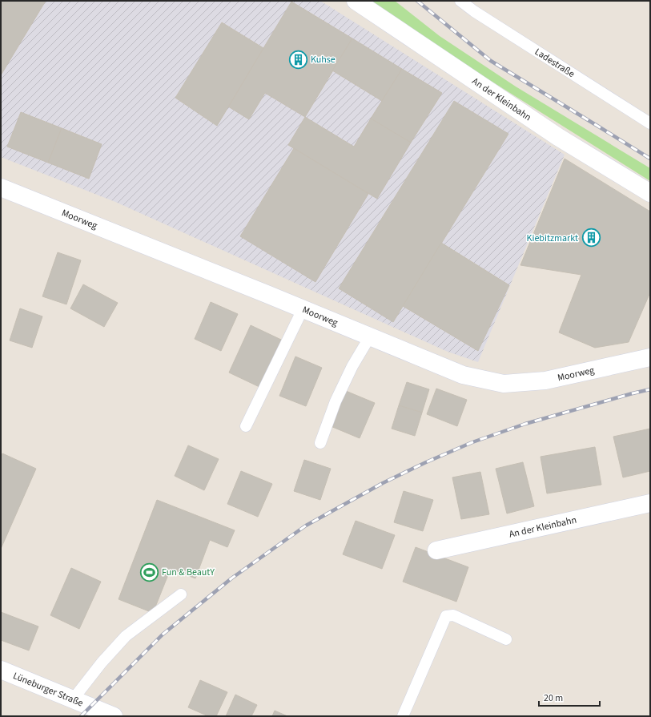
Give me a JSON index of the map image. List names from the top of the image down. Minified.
{"streets":{"street":["An der Kleinbahn","Moorweg","Lüneburger Straße"],"lane":["Ladestraße"]},"places":{"building":["Kuhse","Kiebitzmarkt"],"sports":["Fun & BeautY"]},"scale_bar":"20 m"}
